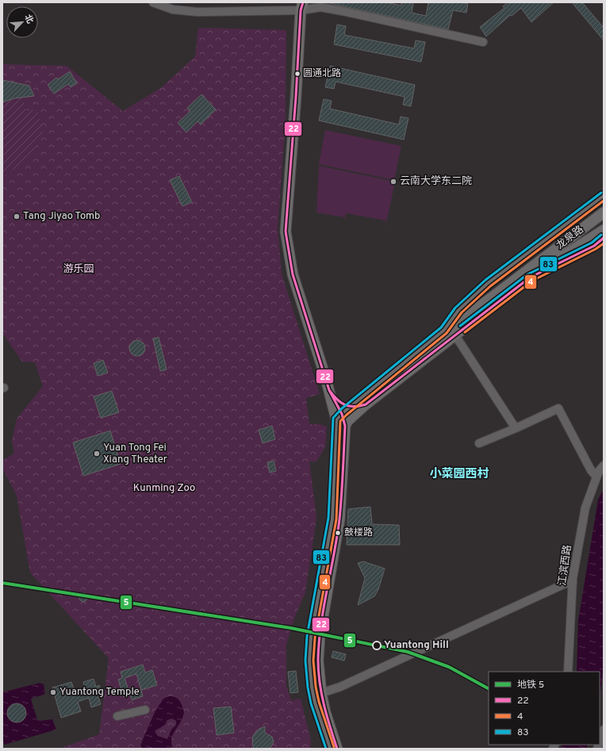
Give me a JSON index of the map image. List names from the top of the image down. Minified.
{"streets":{"main road":["龙泉路"],"street":["江滨西路"]},"districts":["小菜园西村"],"parks":["游乐园","Kunming Zoo"],"places":["圆通北路","云南大学东二院","Tang Jiyao Tomb","Yuan Tong Fei Xiang Theater","鼓楼路","Yuantong Hill","Yuantong Temple"],"lines":["transit line 22","transit line 83","transit line 4","metro line 5"],"legend":["地铁 5","22","4","83"],"north":"top right"}
